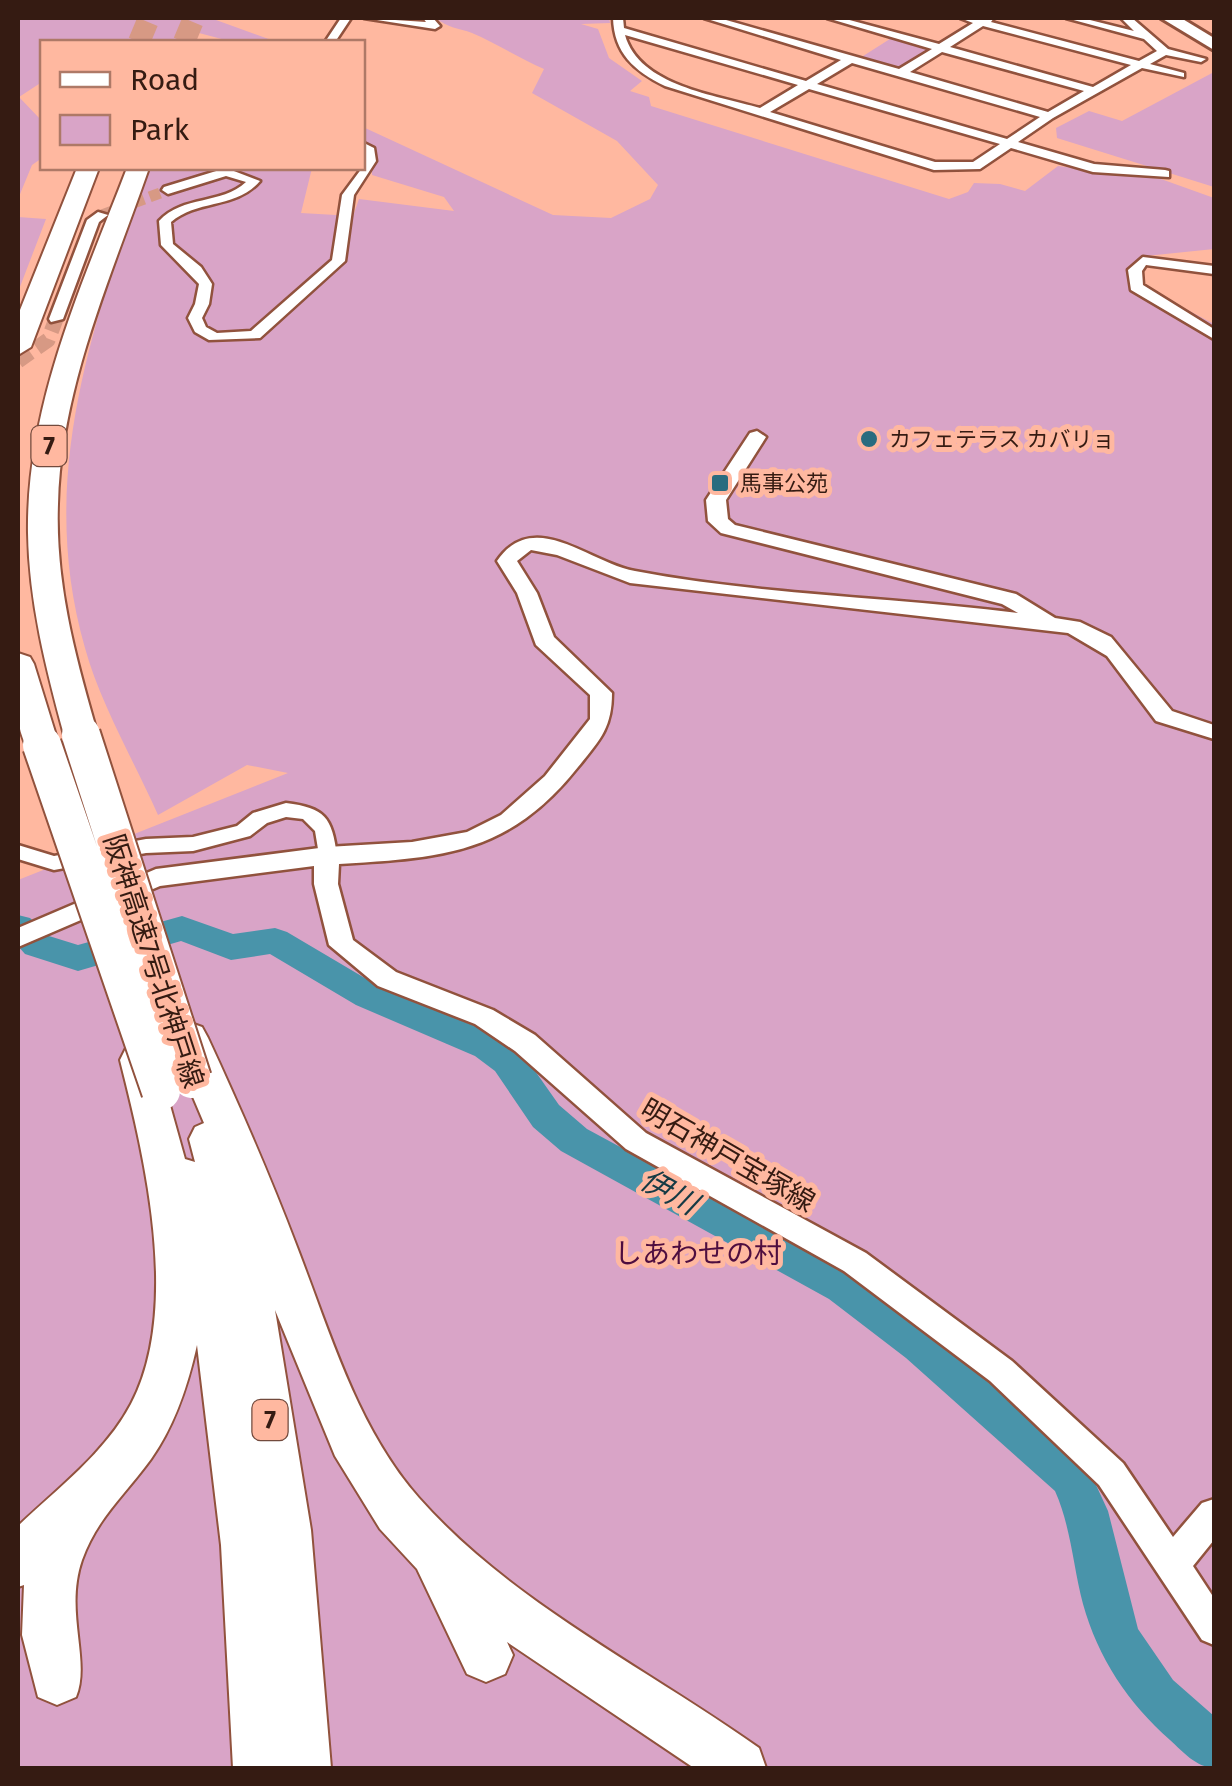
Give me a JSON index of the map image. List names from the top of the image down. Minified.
{"streets":{"highway":["7","阪神高速7号北神戸線"],"street":["明石神戸宝塚線"]},"crossings":[["7","阪神高速7号北神戸線"]],"water":["伊川"],"parks":["しあわせの村"],"places":{"other":["カフェテラス カバリョ"],"transit":["馬事公苑"]},"legend":["Road","Park"]}
